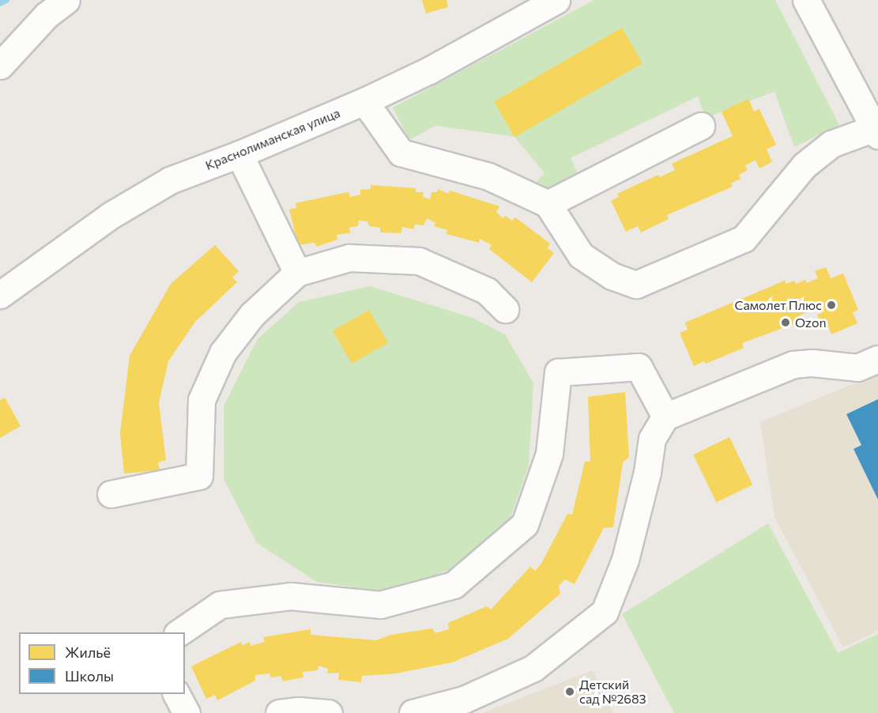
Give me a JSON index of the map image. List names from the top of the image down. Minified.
{"streets":{"street":["Краснолиманская улица"]},"places":["Самолет Плюс","Ozon","Детский сад №2683"],"legend":["Жильё","Школы"]}
